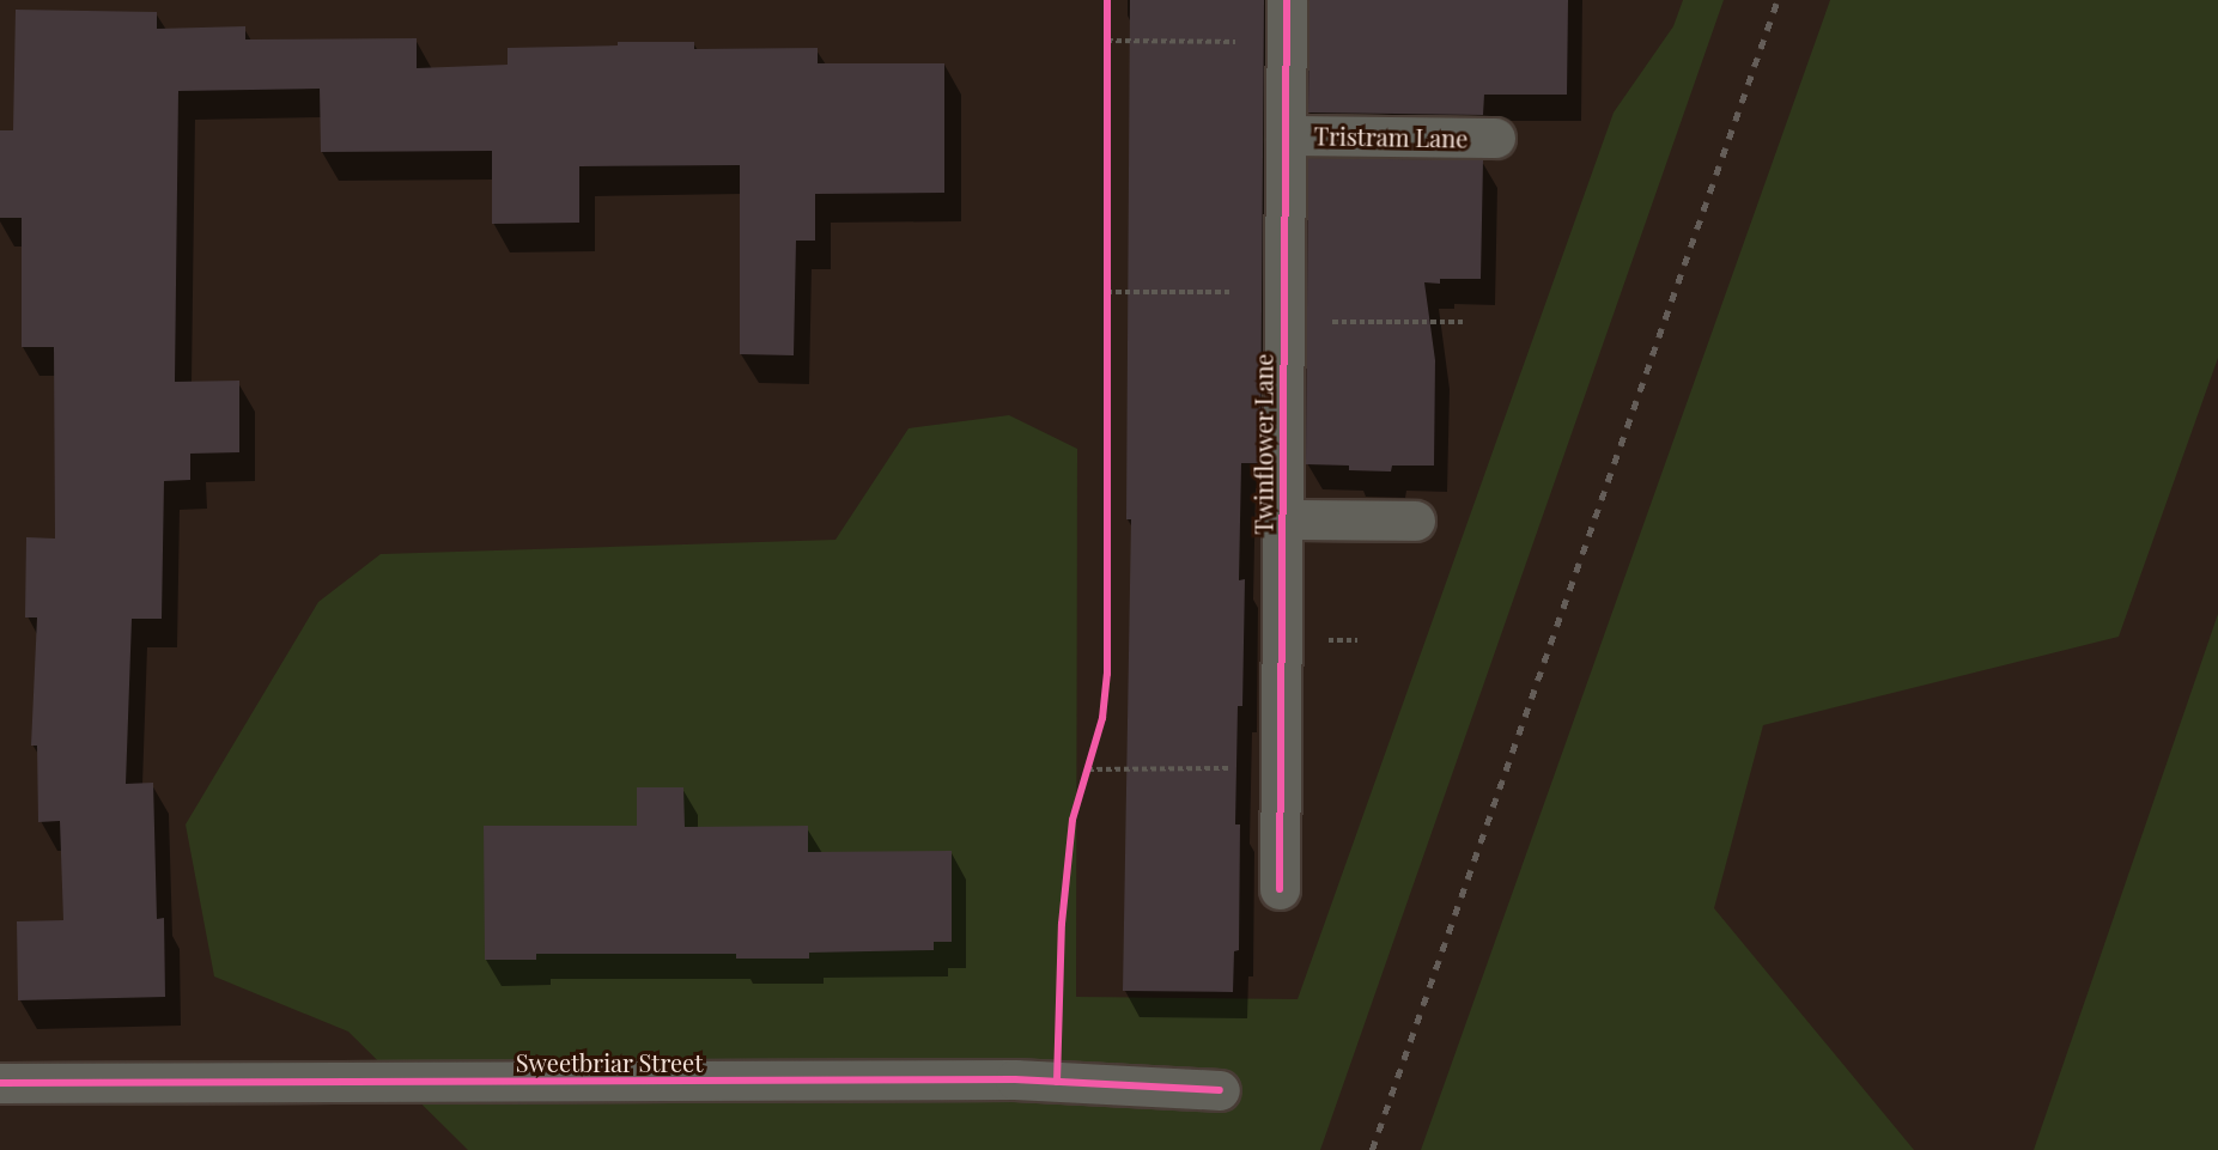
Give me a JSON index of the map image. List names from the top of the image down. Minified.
{"streets":{"street":["Tristram Lane","Twinflower Lane","Sweetbriar Street"]},"crossings":[["Tristram Lane","Twinflower Lane"]]}
